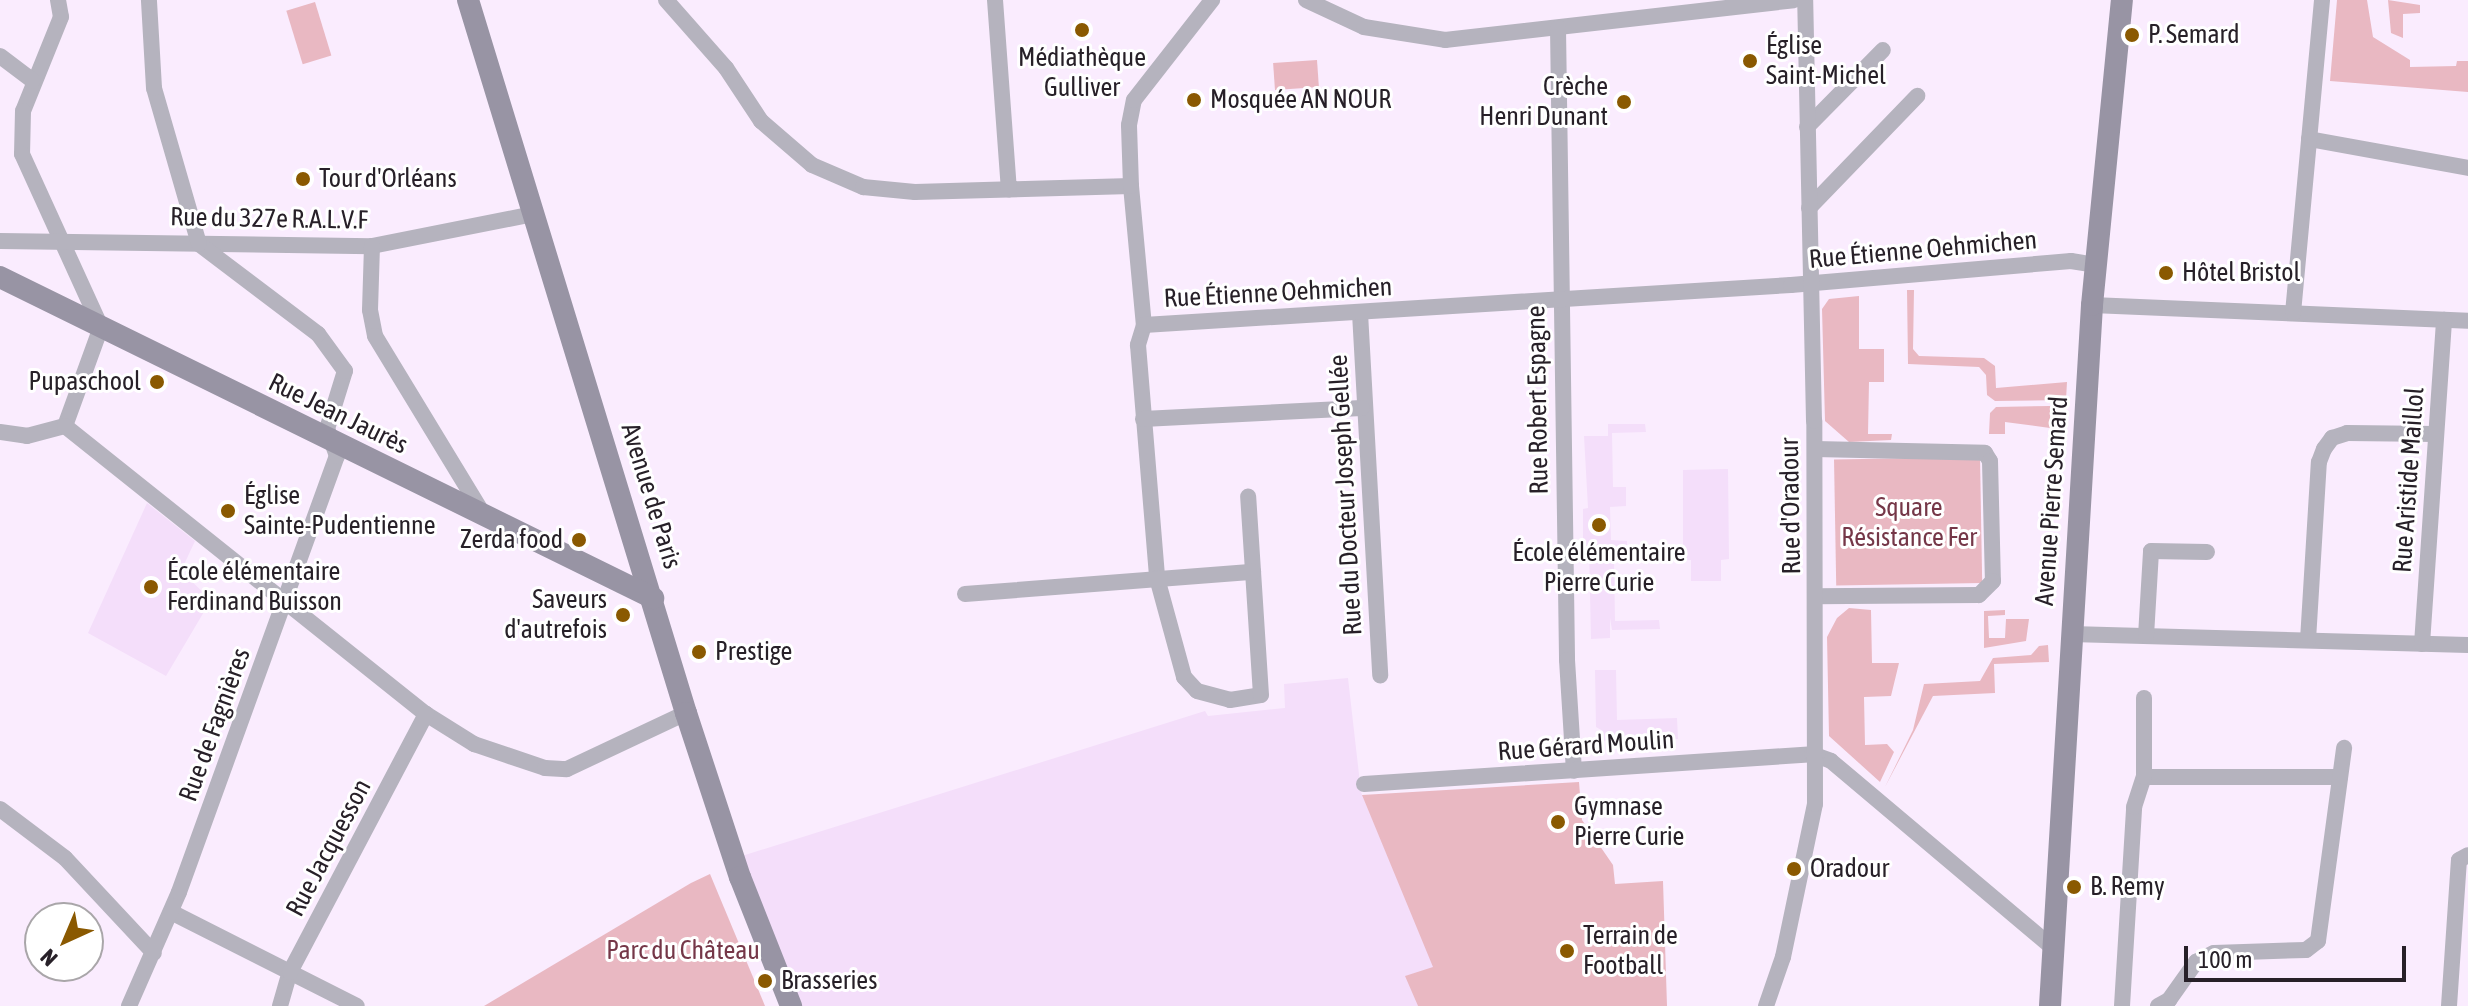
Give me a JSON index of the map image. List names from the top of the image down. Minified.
{"streets":{"main road":["Rue Jean Jaurès","Avenue de Paris","Avenue Pierre Semard"],"street":["Rue du 327e R.A.L.V.F","Rue Étienne Oehmichen","Rue Robert Espagne","Rue Aristide Maillol","Rue du Docteur Joseph Gellée","Rue d'Oradour","Rue de Fagnières","Rue Gérard Moulin","Rue Jacquesson"]},"crossings":[["Rue du 327e R.A.L.V.F","Avenue de Paris"],["Rue du 327e R.A.L.V.F","Rue de Fagnières"],["Rue Étienne Oehmichen","Rue Robert Espagne"],["Rue Étienne Oehmichen","Rue du Docteur Joseph Gellée"],["Rue Étienne Oehmichen","Avenue Pierre Semard"],["Rue Étienne Oehmichen","Rue d'Oradour"],["Rue Robert Espagne","Rue Gérard Moulin"],["Rue Jean Jaurès","Avenue de Paris"],["Rue Jean Jaurès","Rue de Fagnières"],["Rue d'Oradour","Rue Gérard Moulin"]],"parks":["Square Résistance Fer","Parc du Château"],"places":["Médiathèque Gulliver","P. Semard","Église Saint-Michel","Mosquée AN NOUR","Crèche Henri Dunant","Tour d'Orléans","Hôtel Bristol","Pupaschool","Église Sainte-Pudentienne","École élémentaire Pierre Curie","Zerda food","École élémentaire Ferdinand Buisson","Saveurs d'autrefois","Prestige","Gymnase Pierre Curie","Oradour","B. Remy","Terrain de Football","Brasseries"],"scale_bar":"100 m","north":"bottom left"}
